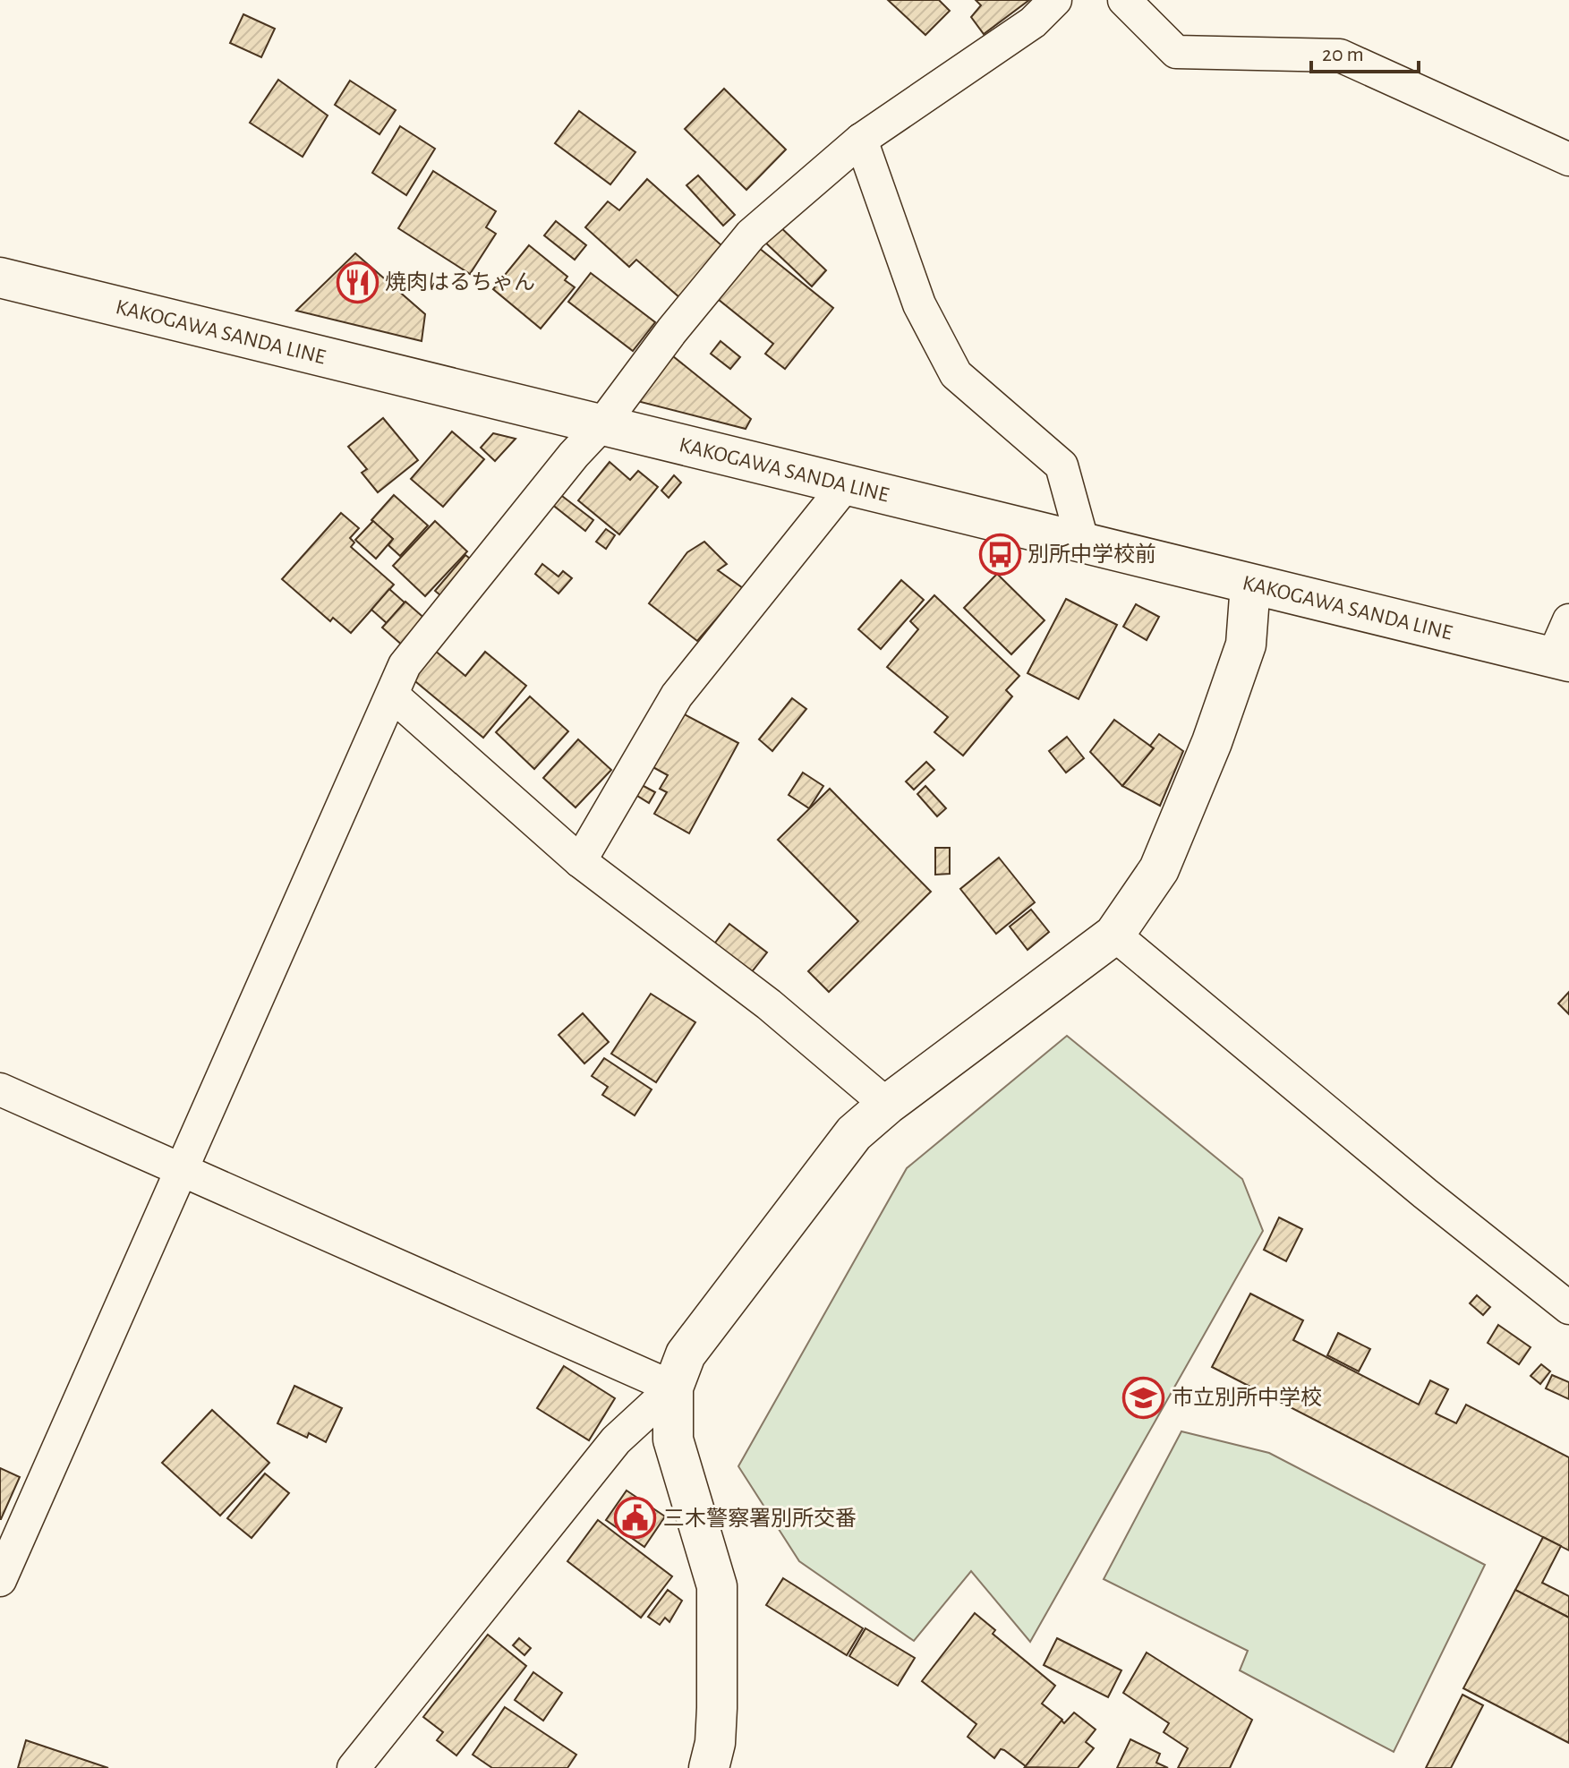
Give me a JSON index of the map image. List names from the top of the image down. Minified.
{"streets":{"main road":["KAKOGAWA SANDA LINE"]},"places":{"restaurant":["焼肉はるちゃん"],"bus stop":["別所中学校前"],"school or university":["市立別所中学校"],"public building":["三木警察署別所交番"]},"scale_bar":"20 m"}
